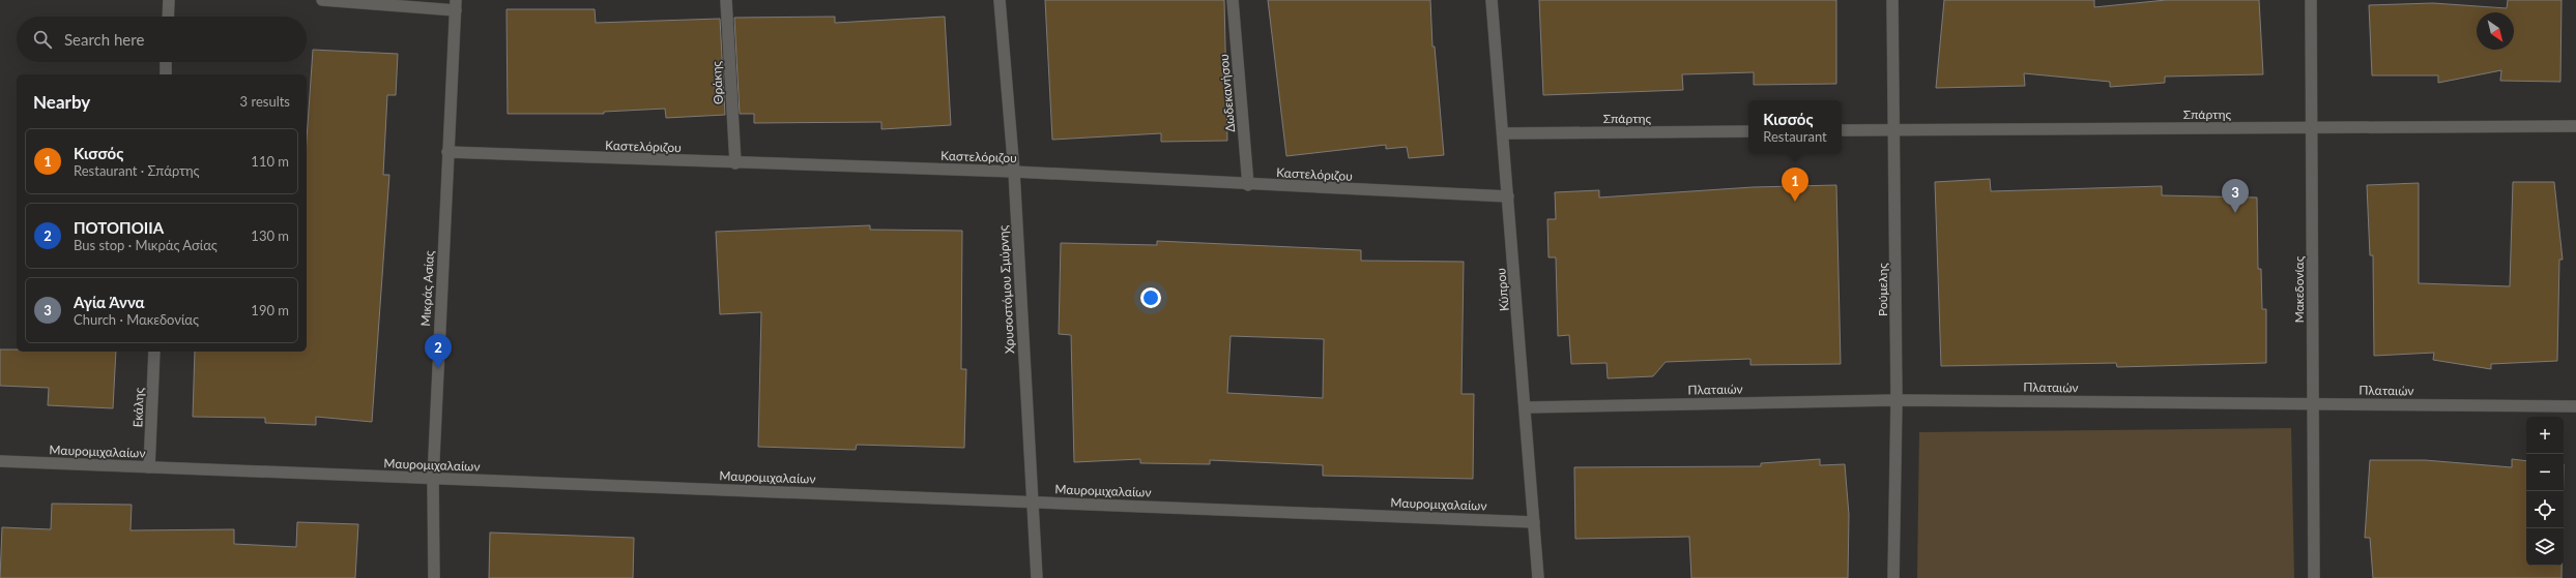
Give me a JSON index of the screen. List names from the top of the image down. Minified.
{"streets":{"street":["Θράκης","Δωδεκανήσου","Σπάρτης","Καστελόριζου","Μικράς Ασίας","Χρυσοστόμου Σμύρνης","Κύπρου","Ρούμελης","Μακεδονίας","Πλαταιών","Εκάλης","Μαυρομιχαλαίων"]},"crossings":[["Θράκης","Καστελόριζου"],["Δωδεκανήσου","Καστελόριζου"],["Σπάρτης","Κύπρου"],["Σπάρτης","Ρούμελης"],["Σπάρτης","Μακεδονίας"],["Καστελόριζου","Μικράς Ασίας"],["Καστελόριζου","Χρυσοστόμου Σμύρνης"],["Καστελόριζου","Κύπρου"],["Μικράς Ασίας","Μαυρομιχαλαίων"],["Χρυσοστόμου Σμύρνης","Μαυρομιχαλαίων"],["Κύπρου","Πλαταιών"],["Κύπρου","Μαυρομιχαλαίων"],["Ρούμελης","Πλαταιών"],["Μακεδονίας","Πλαταιών"],["Εκάλης","Μαυρομιχαλαίων"]],"north":"bottom right","page":{"search":"Search here","heading":["Nearby","3 results"],"popup":["Κισσός","Restaurant"],"list":[{"mark":"1","name":"Κισσός","note":"Restaurant · Σπάρτης","value":"110 m"},{"mark":"2","name":"ΠΟΤΟΠΟΙΙΑ","note":"Bus stop · Μικράς Ασίας","value":"130 m"},{"mark":"3","name":"Αγία Άννα","note":"Church · Μακεδονίας","value":"190 m"}],"pins":["1","3","2"],"map_buttons":["+","−"]}}
